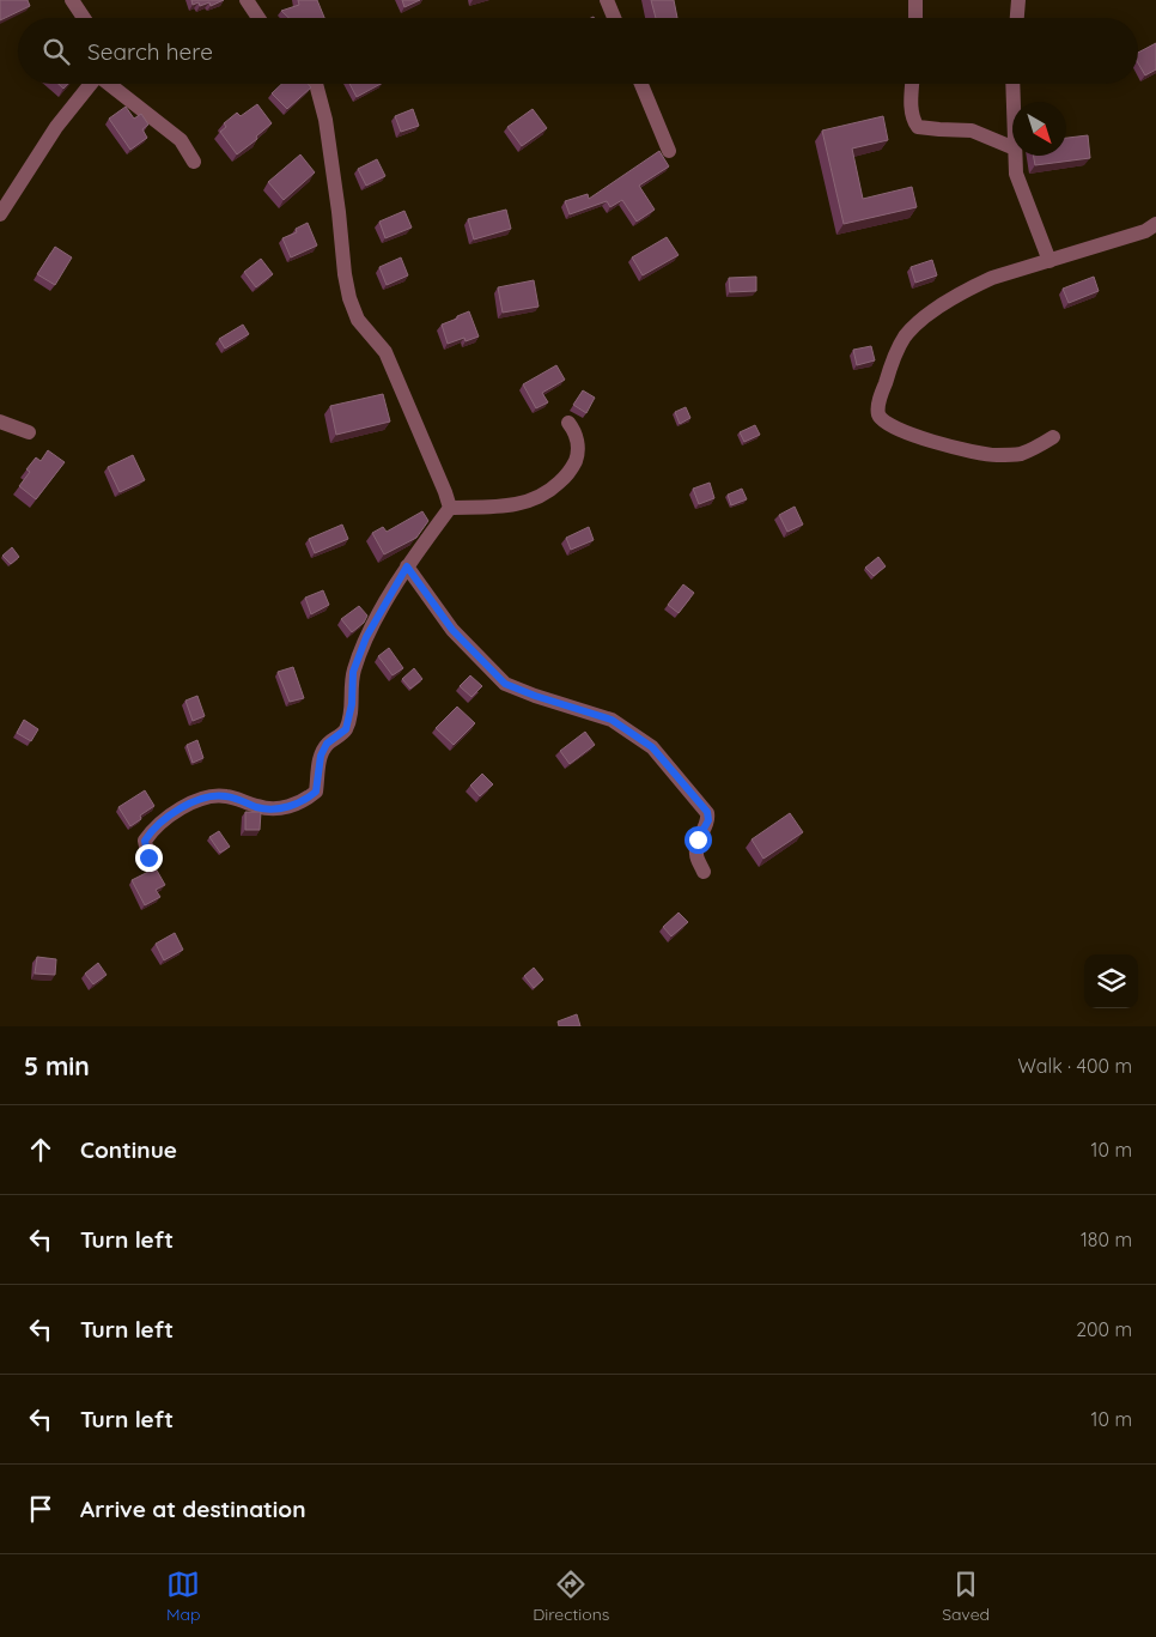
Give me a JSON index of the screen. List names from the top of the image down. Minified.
{"north":"bottom right","page":{"search":"Search here","heading":["5 min","Walk · 400 m"],"list":[["Continue","10 m"],["Turn left","180 m"],["Turn left","200 m"],["Turn left","10 m"],"Arrive at destination"],"nav":["Map","Directions","Saved"]}}
